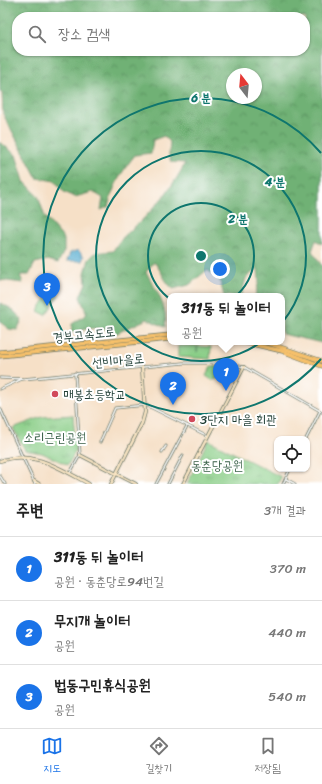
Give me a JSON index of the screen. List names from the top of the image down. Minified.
{"streets":{"highway":["경부고속도로"],"street":["선비마을로"]},"parks":["소리근린공원","동춘당공원"],"places":["매봉초등학교","3단지 마을 회관"],"north":"top","page":{"search":"장소 검색","pins":["3","1","2"],"popup":["311동 뒤 놀이터","공원"],"heading":["주변","3개 결과"],"list":[{"mark":"1","name":"311동 뒤 놀이터","note":"공원 · 동춘당로94번길","value":"370 m"},{"mark":"2","name":"무지개 놀이터","note":"공원","value":"440 m"},{"mark":"3","name":"법동구민휴식공원","note":"공원","value":"540 m"}],"nav":["지도","길찾기","저장됨"]},"rings":["6 분","4 분","2 분"]}
